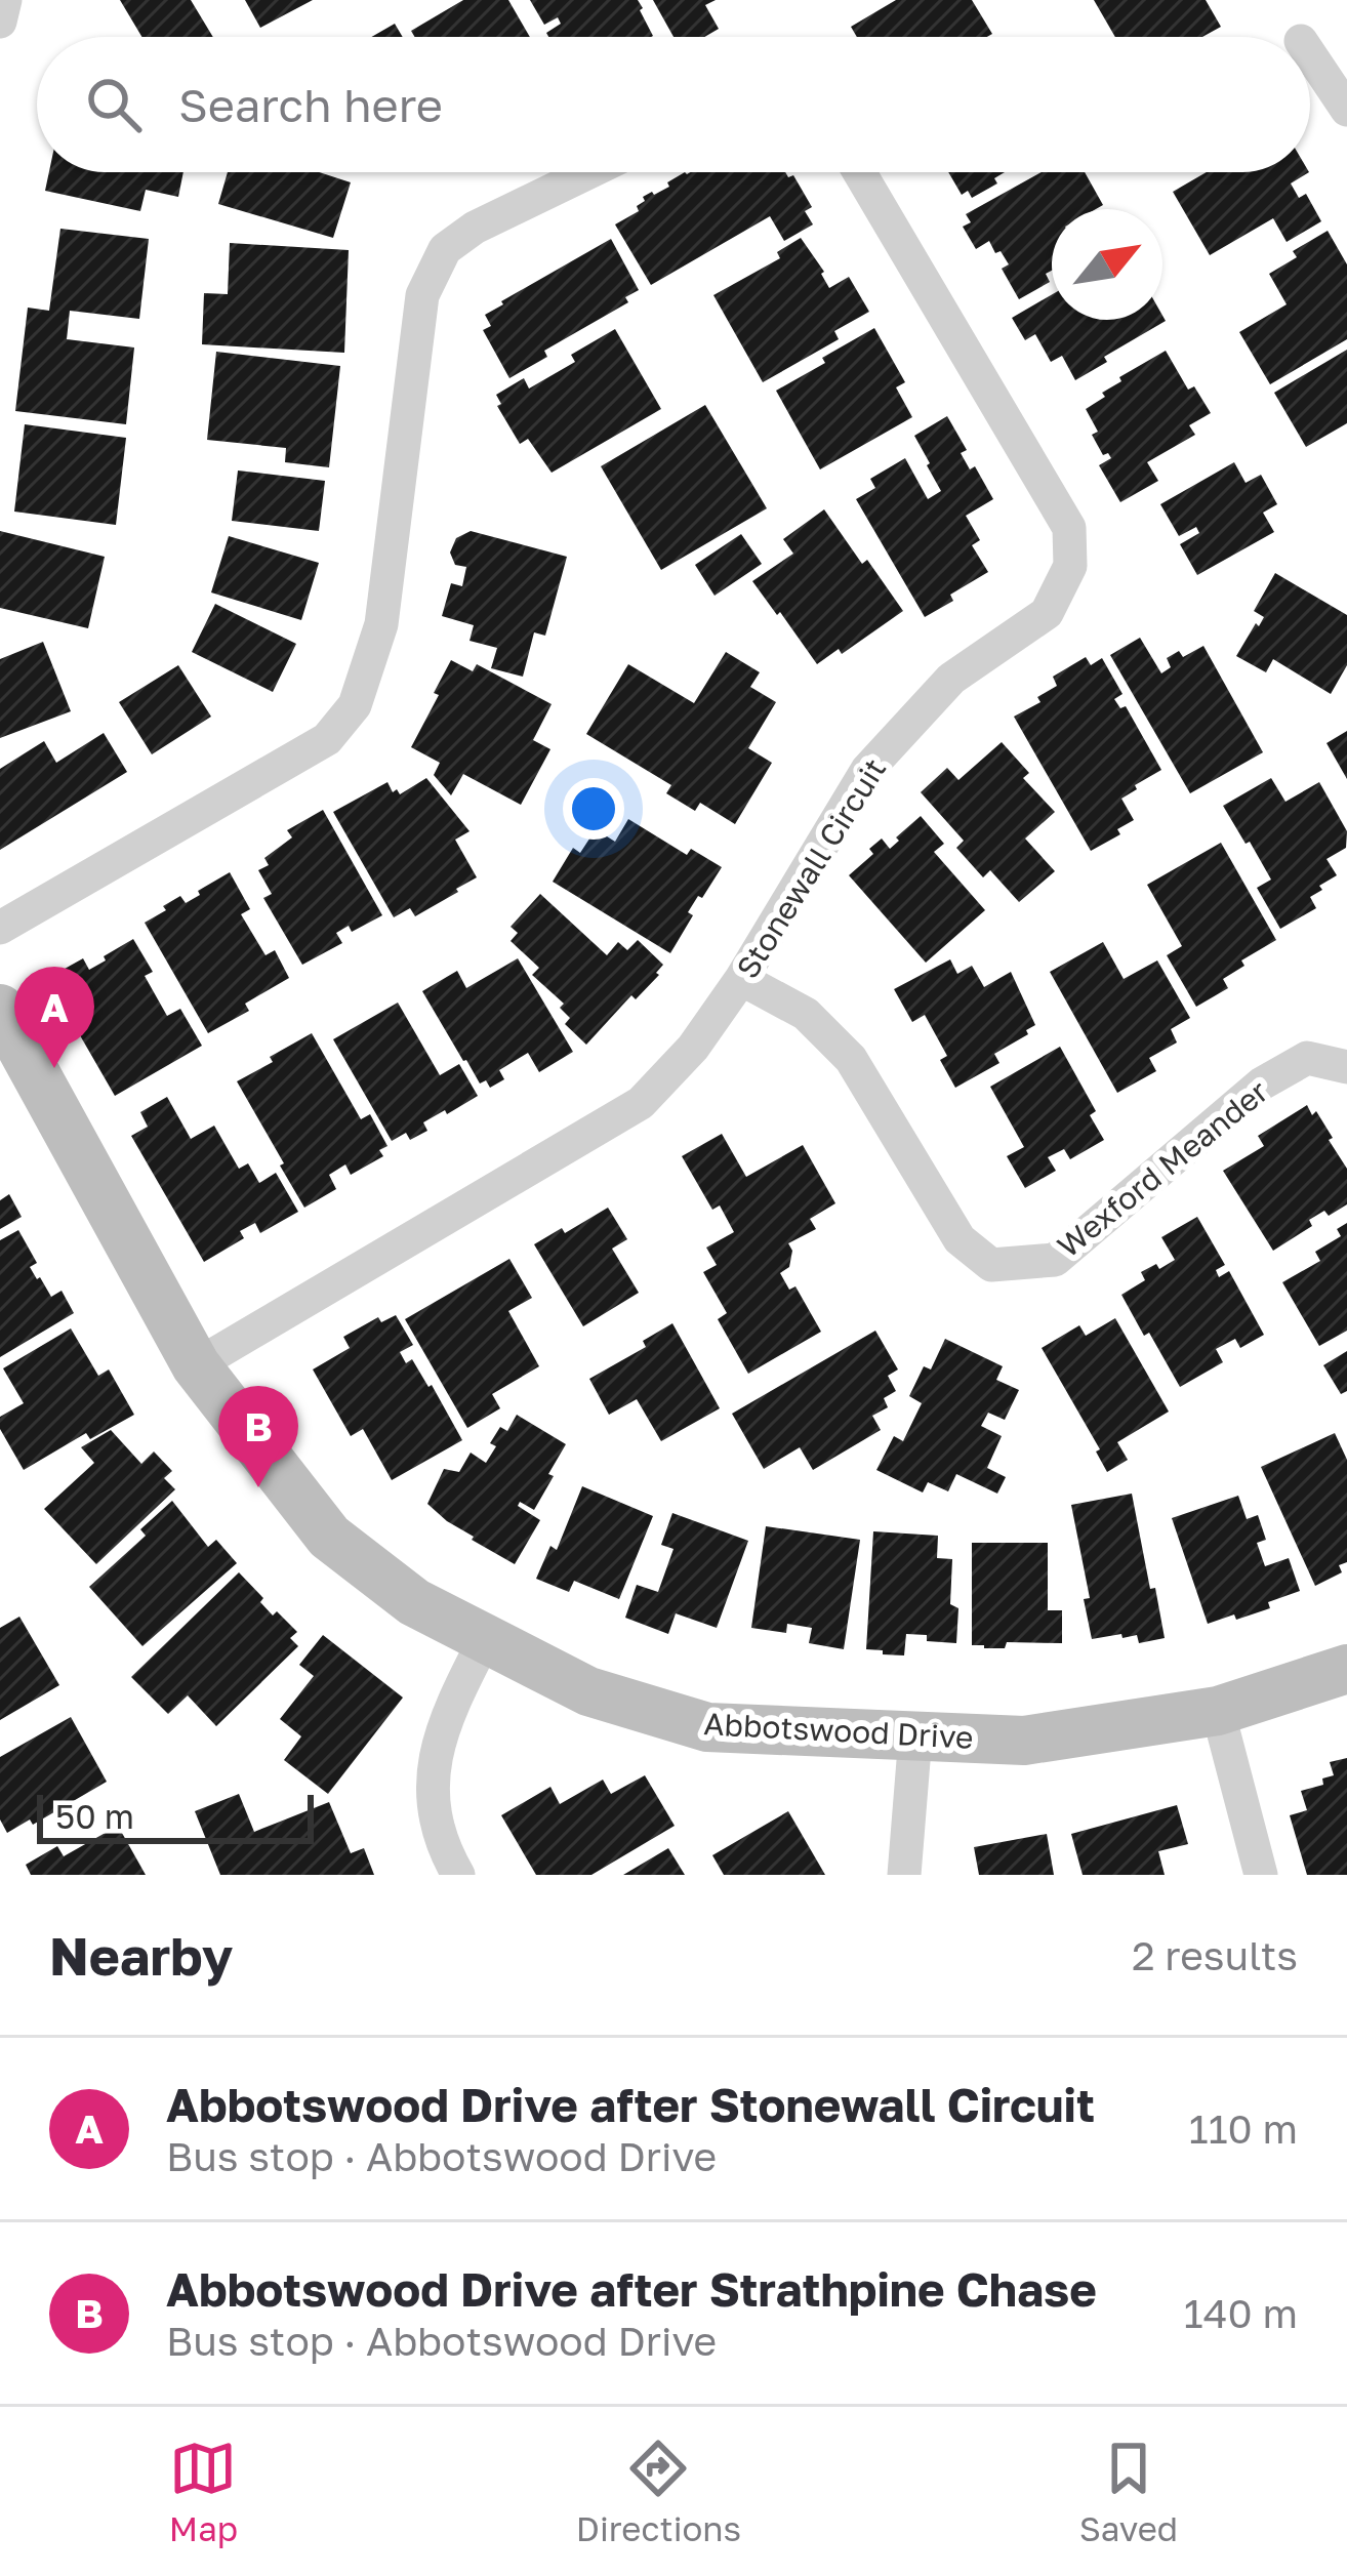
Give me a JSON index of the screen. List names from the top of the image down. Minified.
{"streets":{"street":["Stonewall Circuit","Wexford Meander","Abbotswood Drive"]},"crossings":[["Stonewall Circuit","Wexford Meander"],["Stonewall Circuit","Abbotswood Drive"]],"scale_bar":"50 m","north":"top right","page":{"search":"Search here","pins":["A","B"],"scale":"50 m","heading":["Nearby","2 results"],"list":[{"mark":"A","name":"Abbotswood Drive after Stonewall Circuit","note":"Bus stop · Abbotswood Drive","value":"110 m"},{"mark":"B","name":"Abbotswood Drive after Strathpine Chase","note":"Bus stop · Abbotswood Drive","value":"140 m"}],"nav":["Map","Directions","Saved"]}}
